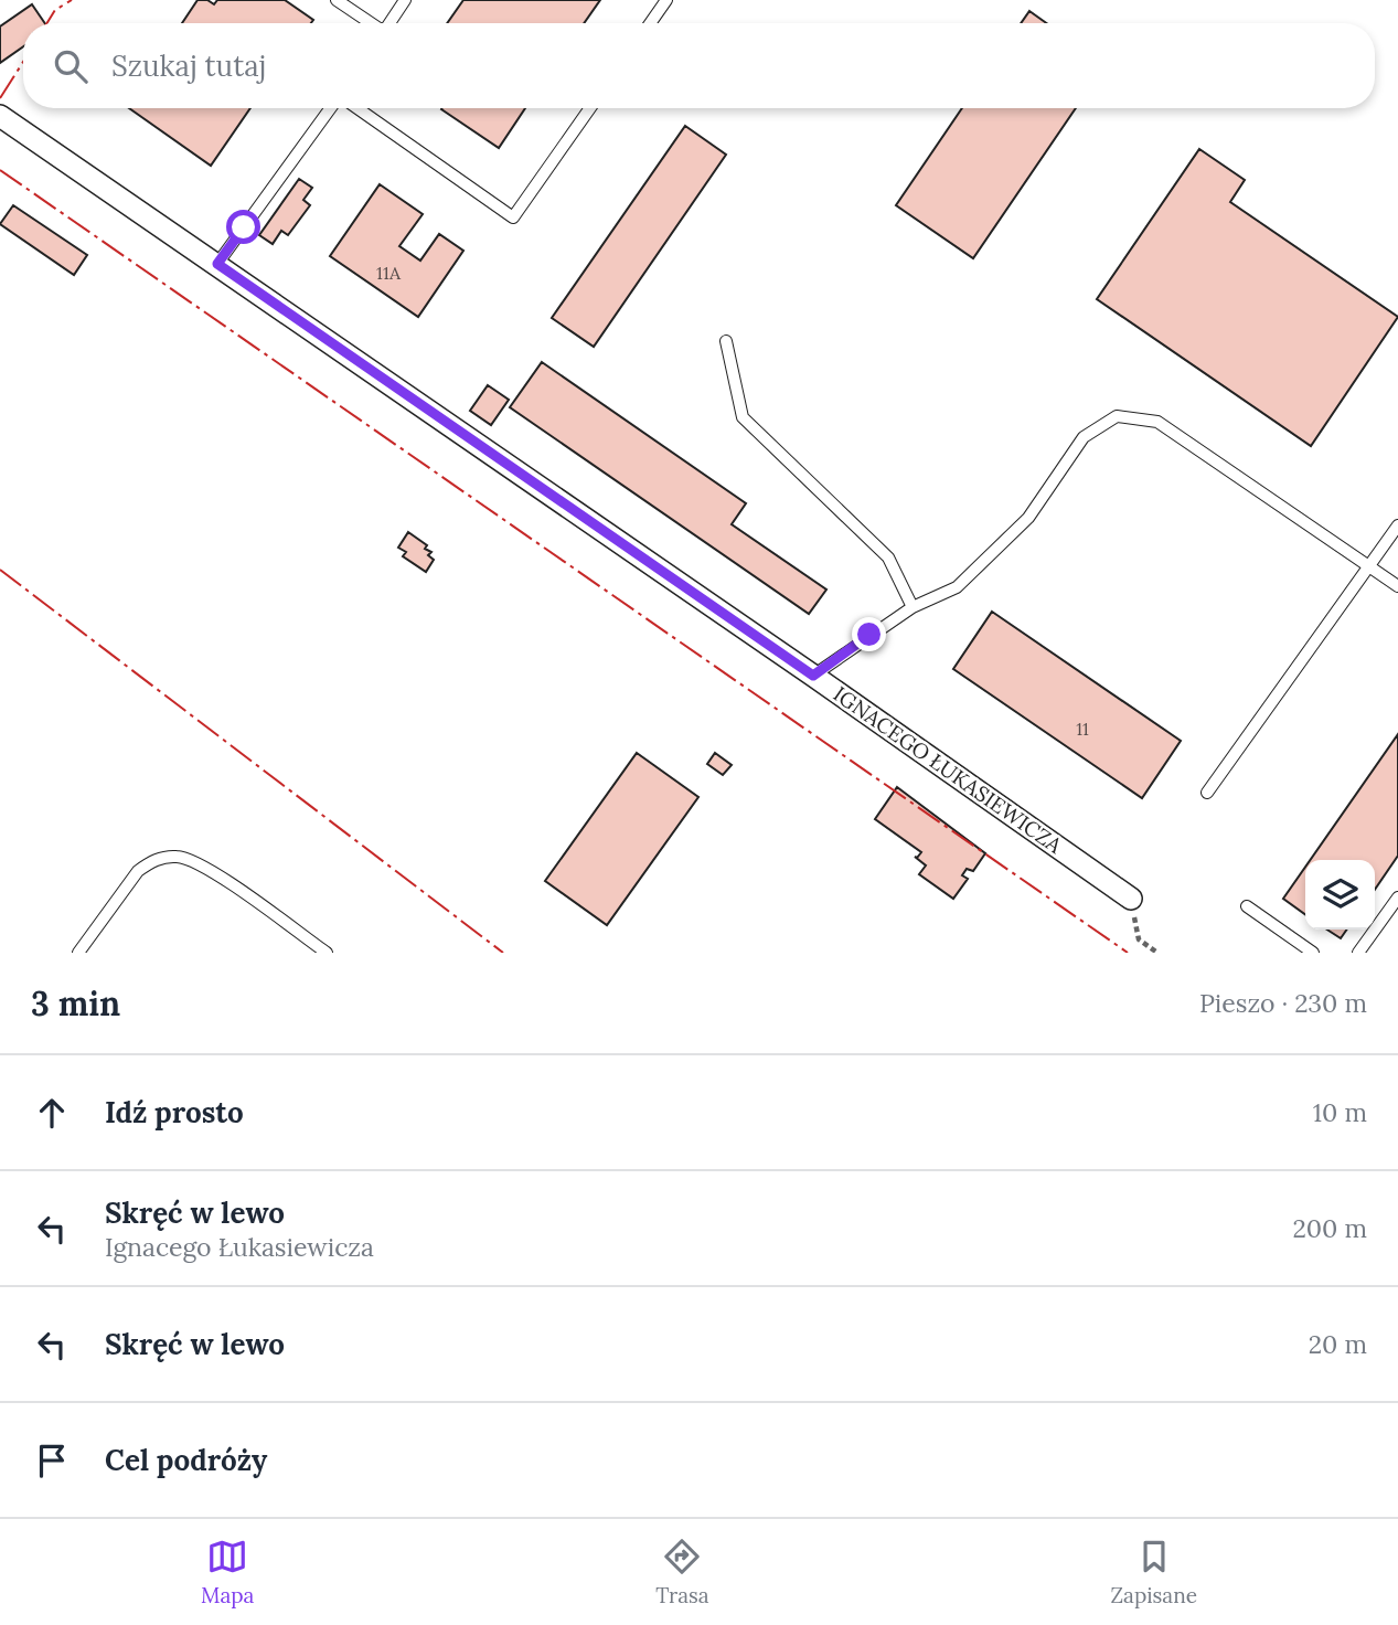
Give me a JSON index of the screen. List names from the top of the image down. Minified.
{"streets":{"street":["IGNACEGO ŁUKASIEWICZA"]},"house_numbers":["11A","11"],"page":{"search":"Szukaj tutaj","heading":["3 min","Pieszo · 230 m"],"list":[["Idź prosto","10 m"],["Skręć w lewo","Ignacego Łukasiewicza","200 m"],["Skręć w lewo","20 m"],"Cel podróży"],"nav":["Mapa","Trasa","Zapisane"]}}
